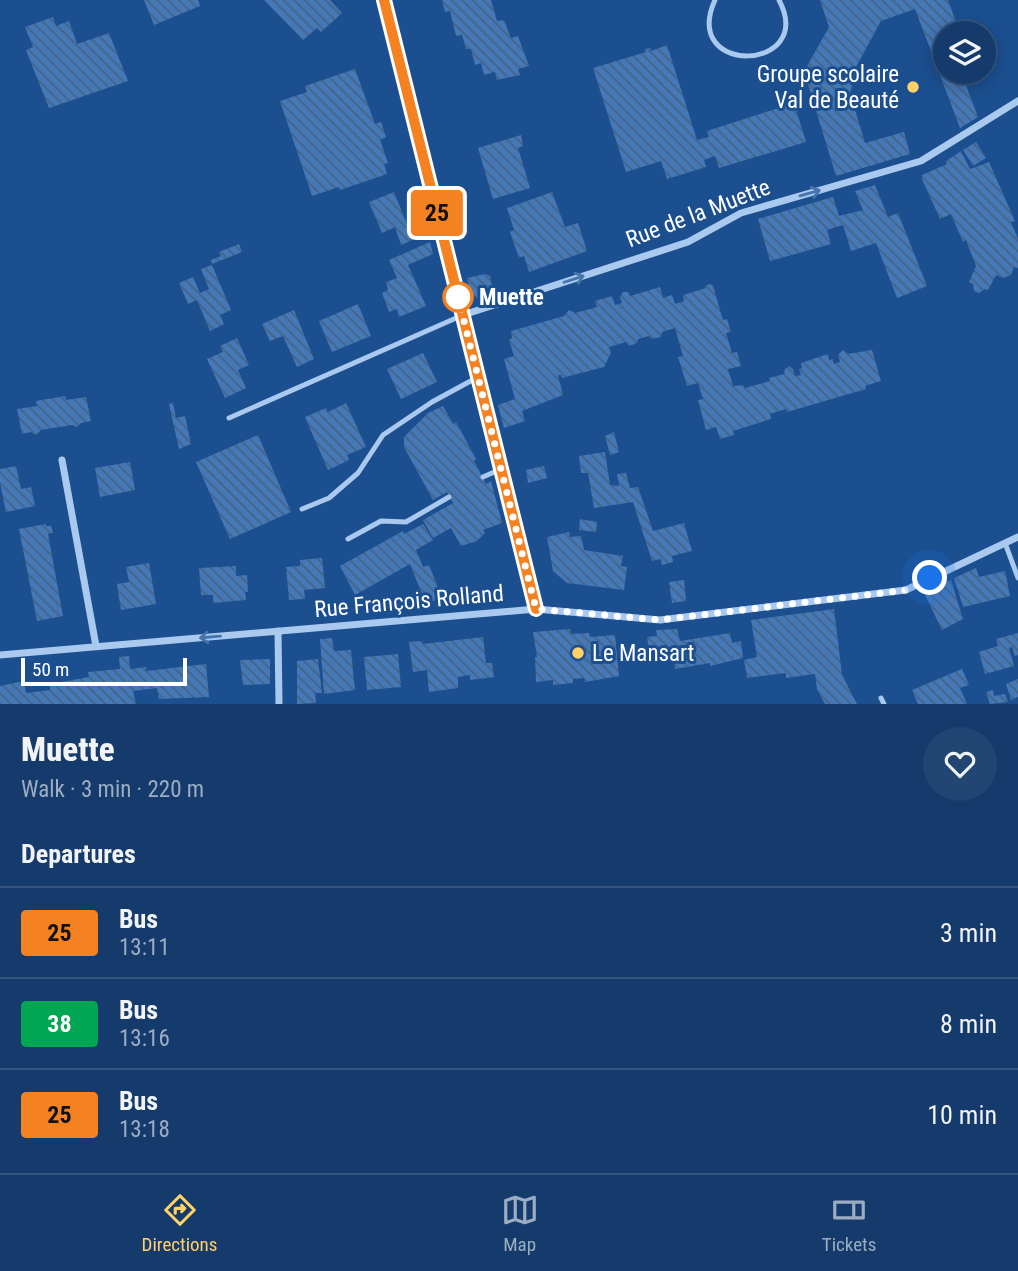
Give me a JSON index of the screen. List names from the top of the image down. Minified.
{"streets":{"street":["Rue de la Muette","Rue François Rolland"]},"one_way":["Rue de la Muette"],"places":["Groupe scolaire Val de Beauté","Muette","Le Mansart"],"lines":["bus line 25"],"scale_bar":"50 m","page":{"on_map":"25","scale":"50 m","heading":[["Muette","Walk · 3 min · 220 m"],"Departures"],"list":[{"mark":"25","name":"Bus","note":"13:11","value":"3 min"},{"mark":"38","name":"Bus","note":"13:16","value":"8 min"},{"mark":"25","name":"Bus","note":"13:18","value":"10 min"}],"tabs":["Directions","Map","Tickets"]}}
